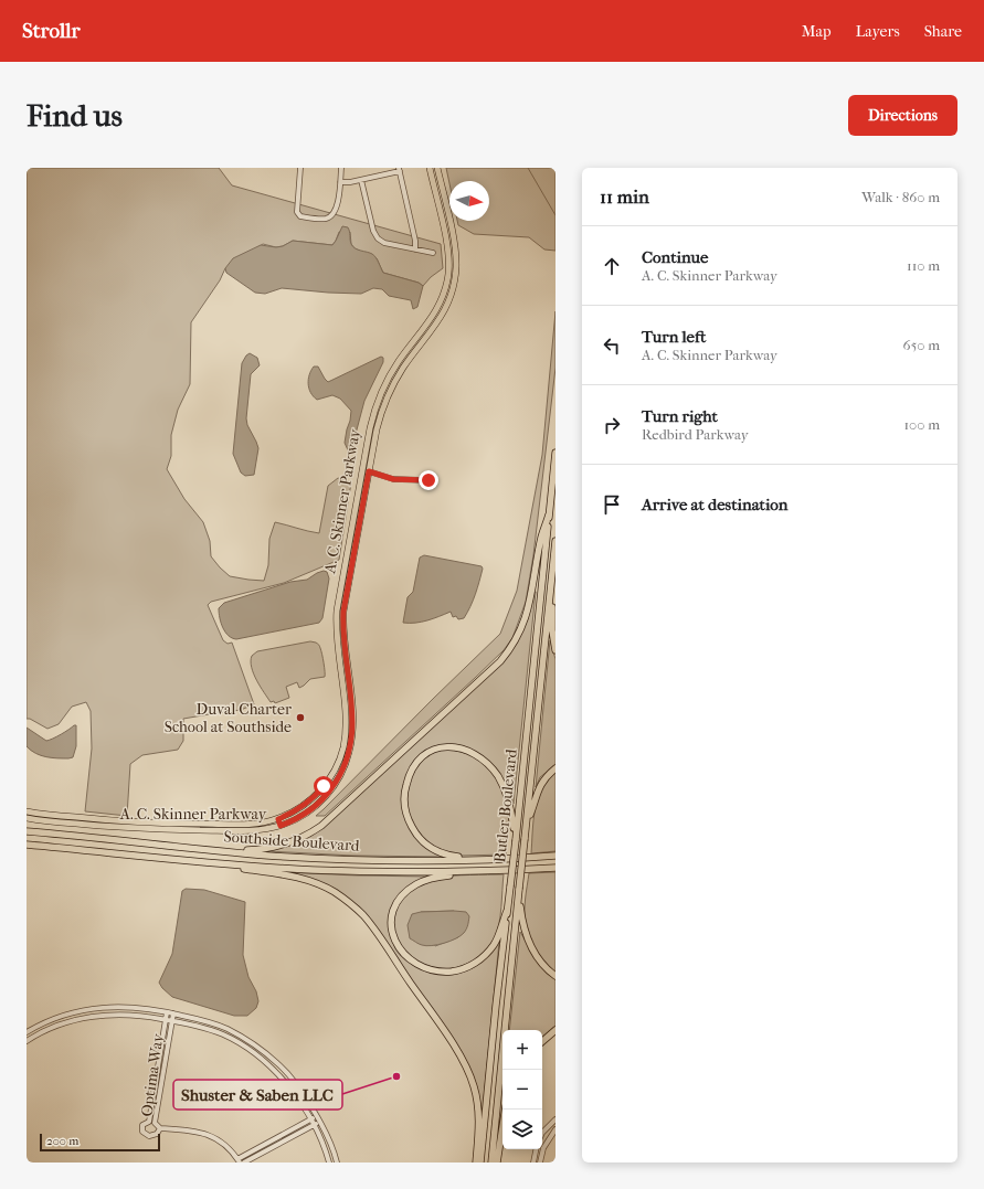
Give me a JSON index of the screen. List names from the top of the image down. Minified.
{"streets":{"highway":["Butler Boulevard","Southside Boulevard"],"main road":["A. C. Skinner Parkway"],"street":["Optima Way"]},"places":["Duval Charter School at Southside","Shuster & Saben LLC"],"scale_bar":"200 m","north":"right","page":{"header":"Strollr","nav":["Map","Layers","Share"],"buttons":"Directions","title":"Find us","heading":["11 min","Walk · 860 m"],"list":[["Continue","A. C. Skinner Parkway","110 m"],["Turn left","A. C. Skinner Parkway","650 m"],["Turn right","Redbird Parkway","100 m"],"Arrive at destination"],"map_buttons":["+","−"],"scale":"200 m"}}
